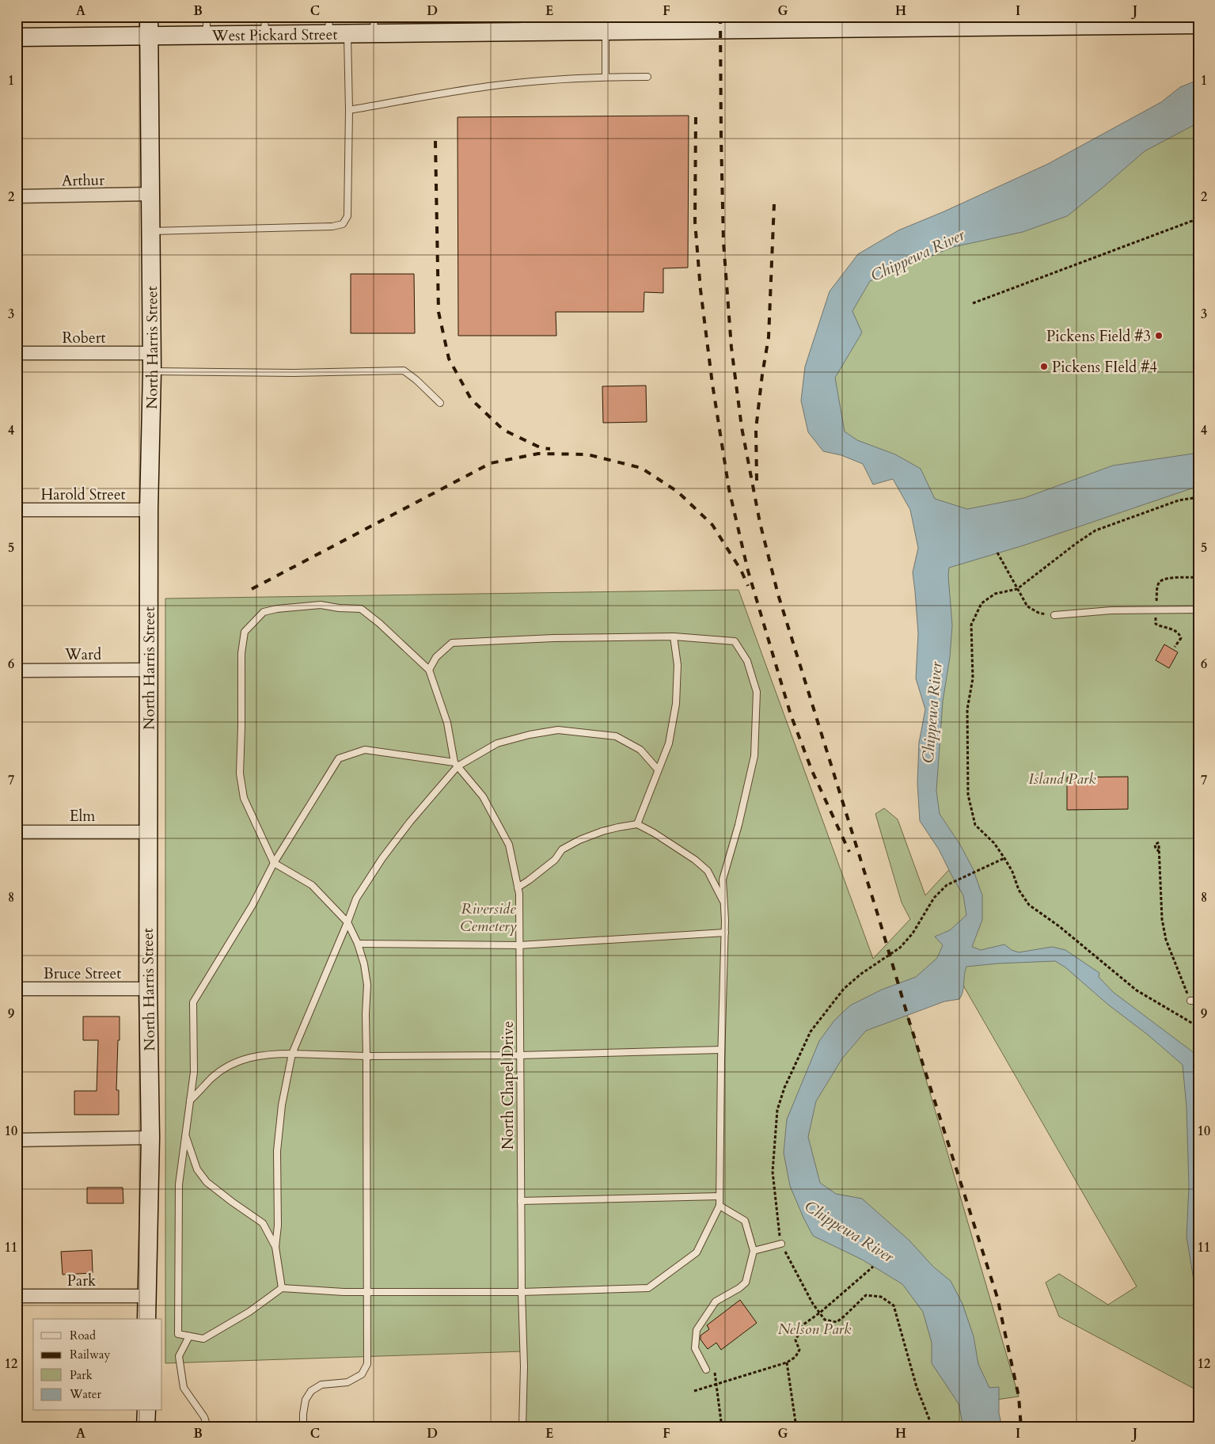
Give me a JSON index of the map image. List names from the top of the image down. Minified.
{"streets":{"street":["West Pickard Street","Arthur","Robert","North Harris Street","Harold Street","Ward","Elm","Bruce Street","Park"],"lane":["North Chapel Drive"]},"crossings":[["West Pickard Street","North Harris Street"],["Arthur","North Harris Street"],["Robert","North Harris Street"],["North Harris Street","Harold Street"],["North Harris Street","Ward"],["North Harris Street","Elm"],["North Harris Street","Bruce Street"],["North Harris Street","Park"]],"water":["Chippewa River"],"parks":["Island Park","Riverside Cemetery","Nelson Park"],"places":["Pickens Field #3","Pickens FIeld #4"],"legend":["Road","Railway","Park","Water"],"grid":{"columns":["A","B","C","D","E","F","G","H","I","J"],"rows":["1","2","3","4","5","6","7","8","9","10","11","12"]}}
